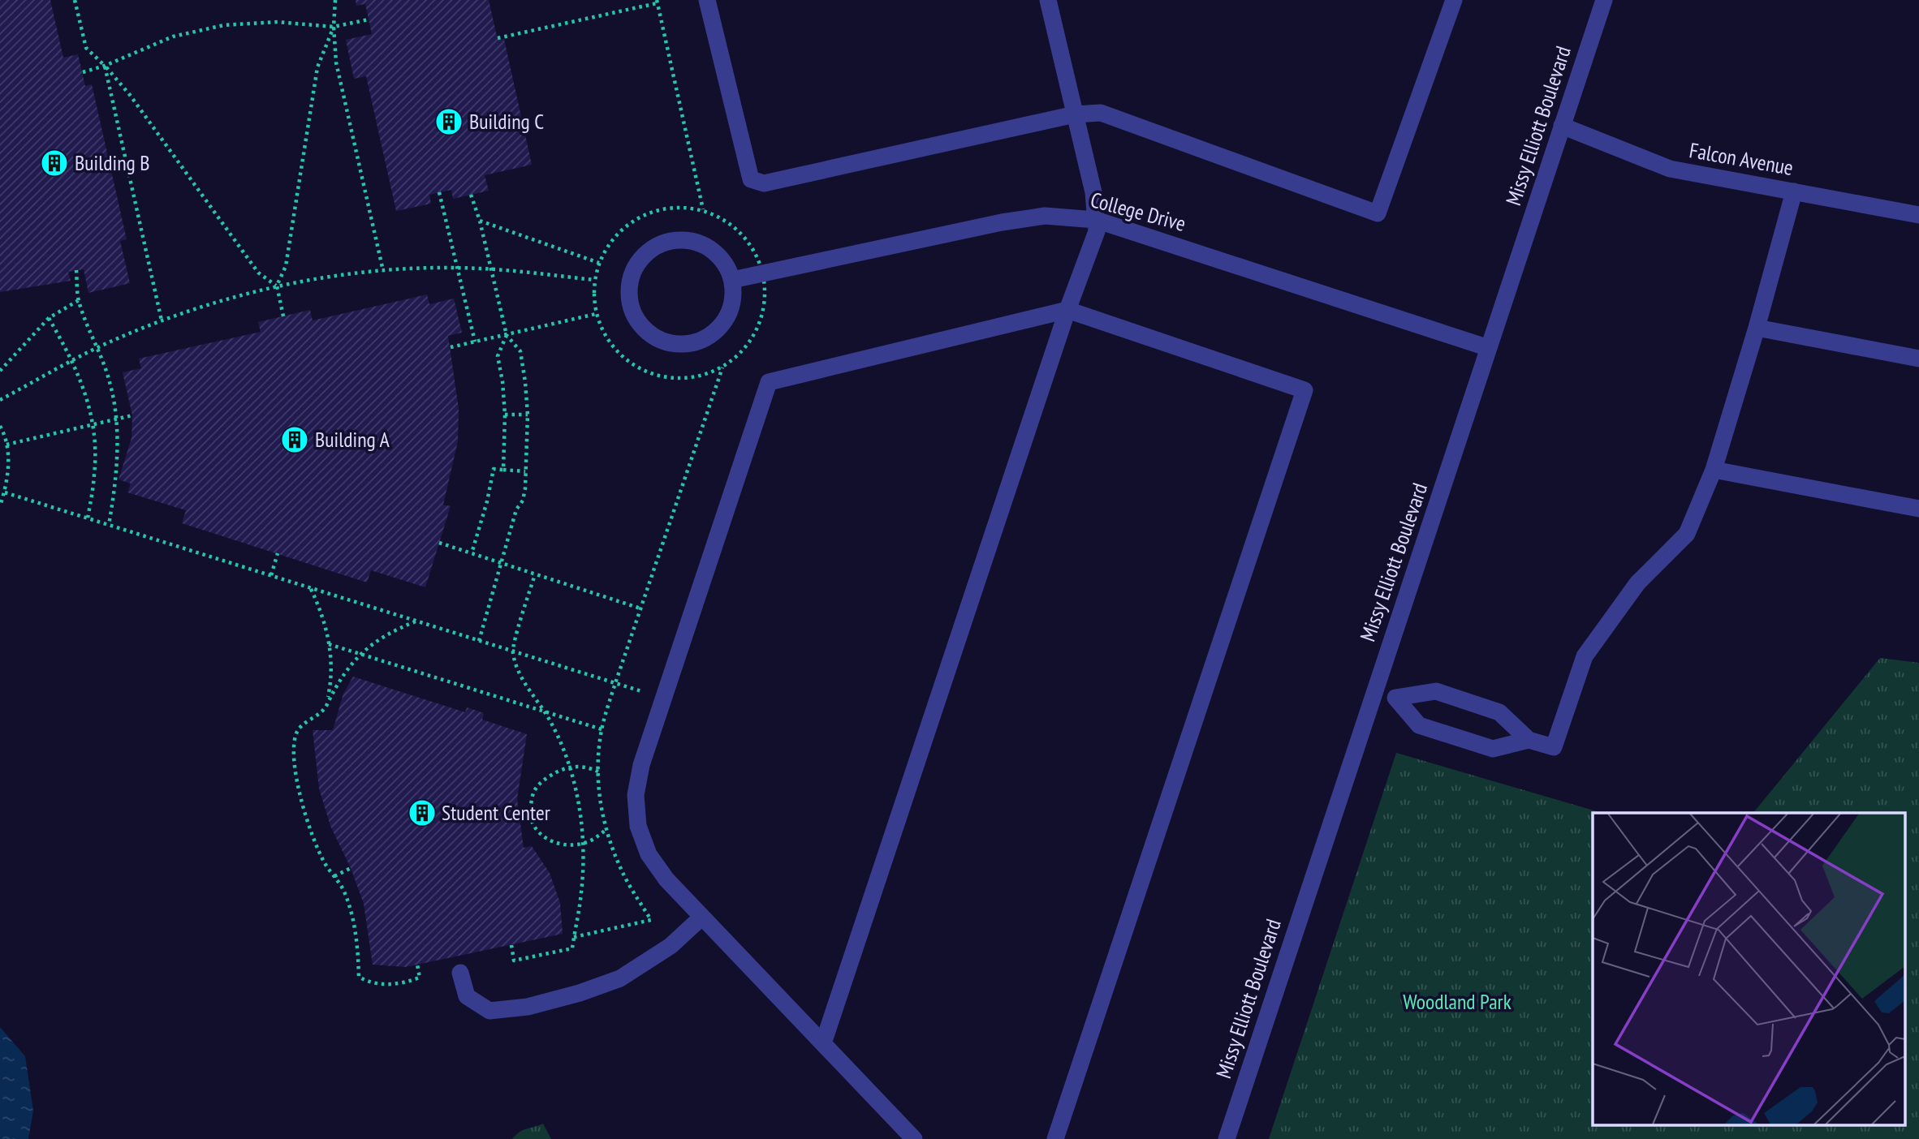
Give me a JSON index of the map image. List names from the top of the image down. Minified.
{"streets":{"street":["Missy Elliott Boulevard","Falcon Avenue","College Drive"]},"crossings":[["Missy Elliott Boulevard","Falcon Avenue"],["Missy Elliott Boulevard","College Drive"]],"parks":["Woodland Park"],"places":{"building":["Building C","Building B","Building A","Student Center"]}}
